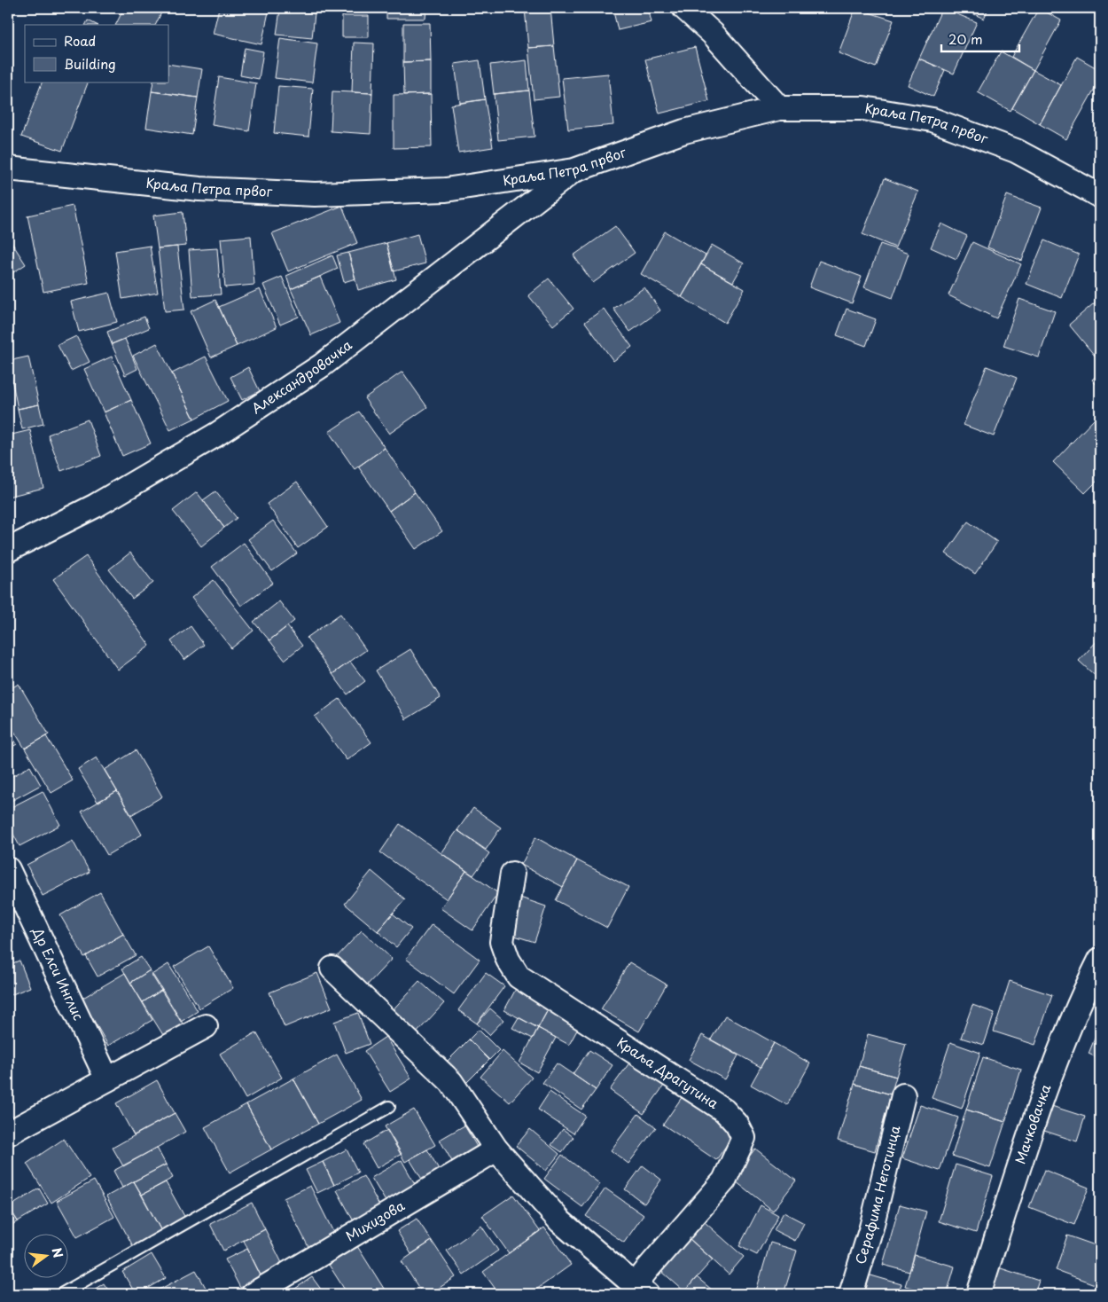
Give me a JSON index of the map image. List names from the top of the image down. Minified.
{"streets":{"street":["Краља Петра првог","Александровачка","Др Елси Инглис","Краља Драгутина","Мачковачка","Серафима Неготинца","Михизова"]},"crossings":[["Краља Петра првог","Александровачка"],["Краља Драгутина","Михизова"]],"legend":["Road","Building"],"scale_bar":"20 m","north":"right"}
